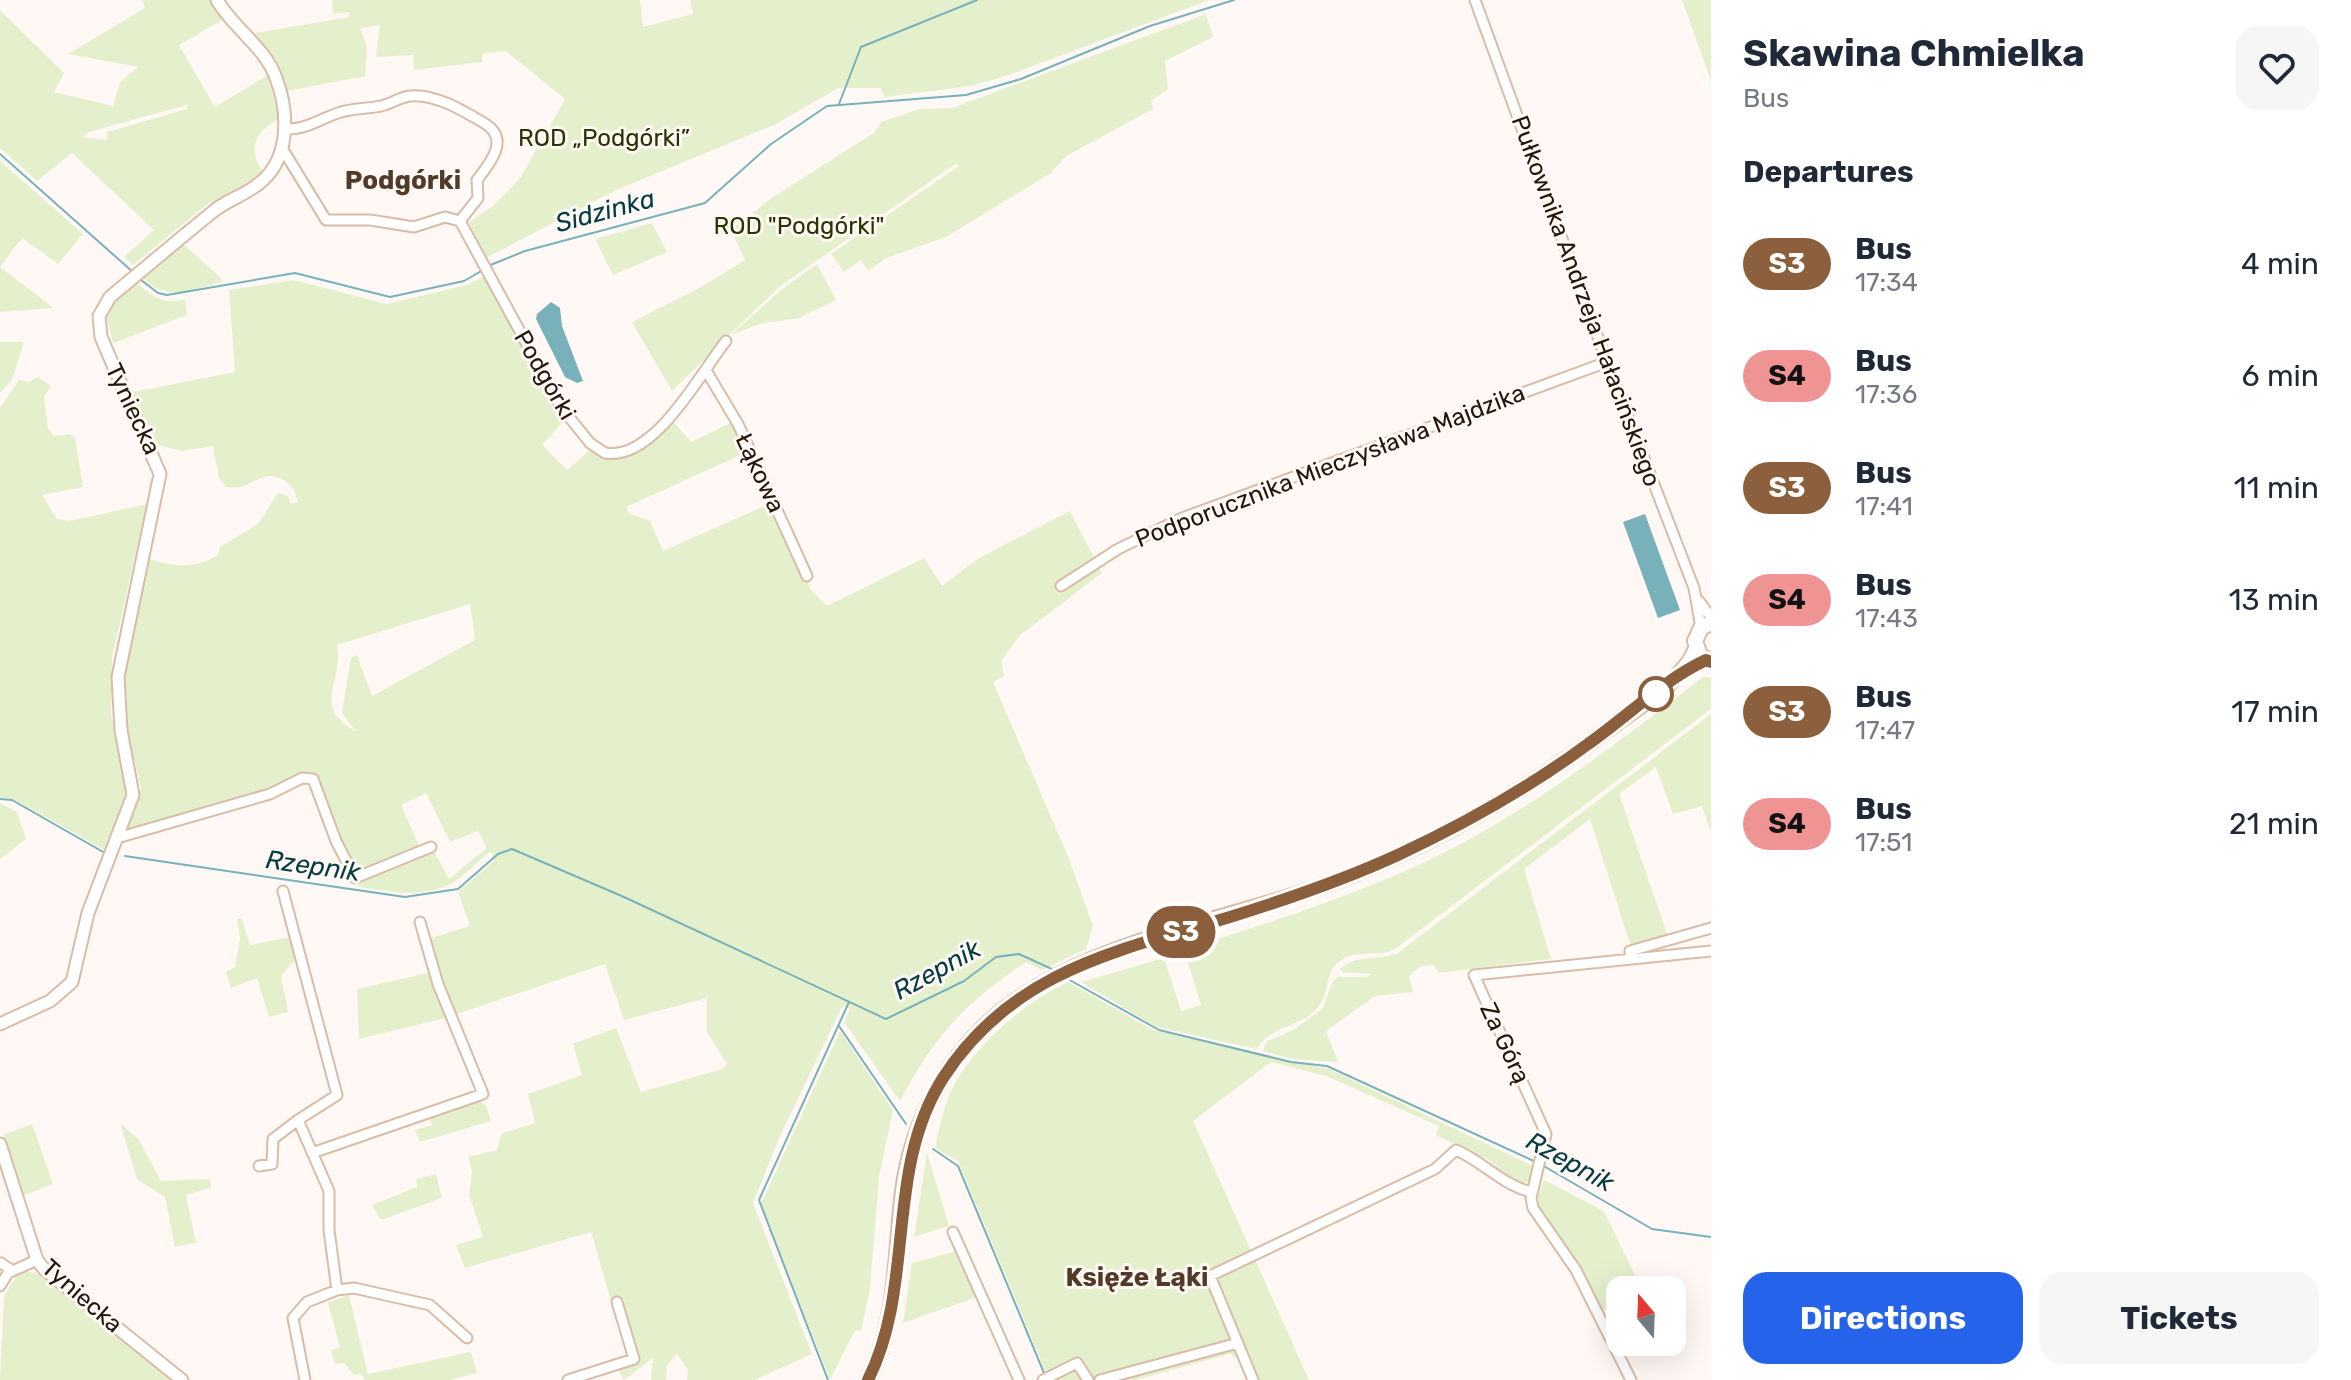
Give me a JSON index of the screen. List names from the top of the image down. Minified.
{"streets":{"street":["Pułkownika Andrzeja Hałacińskiego","Podgórki","Tyniecka","Podporucznika Mieczysława Majdzika","Łąkowa","Za Górą"]},"crossings":[["Pułkownika Andrzeja Hałacińskiego","Podporucznika Mieczysława Majdzika"],["Podgórki","Łąkowa"]],"districts":["Podgórki","Księże Łąki"],"water":["Sidzinka","Rzepnik"],"parks":["ROD „Podgórki”","ROD \"Podgórki\""],"lines":["bus line S3"],"north":"top","page":{"on_map":"S3","heading":[["Skawina Chmielka","Bus"],"Departures"],"list":[{"mark":"S3","name":"Bus","note":"17:34","value":"4 min"},{"mark":"S4","name":"Bus","note":"17:36","value":"6 min"},{"mark":"S3","name":"Bus","note":"17:41","value":"11 min"},{"mark":"S4","name":"Bus","note":"17:43","value":"13 min"},{"mark":"S3","name":"Bus","note":"17:47","value":"17 min"},{"mark":"S4","name":"Bus","note":"17:51","value":"21 min"}],"buttons":["Directions","Tickets"]}}
